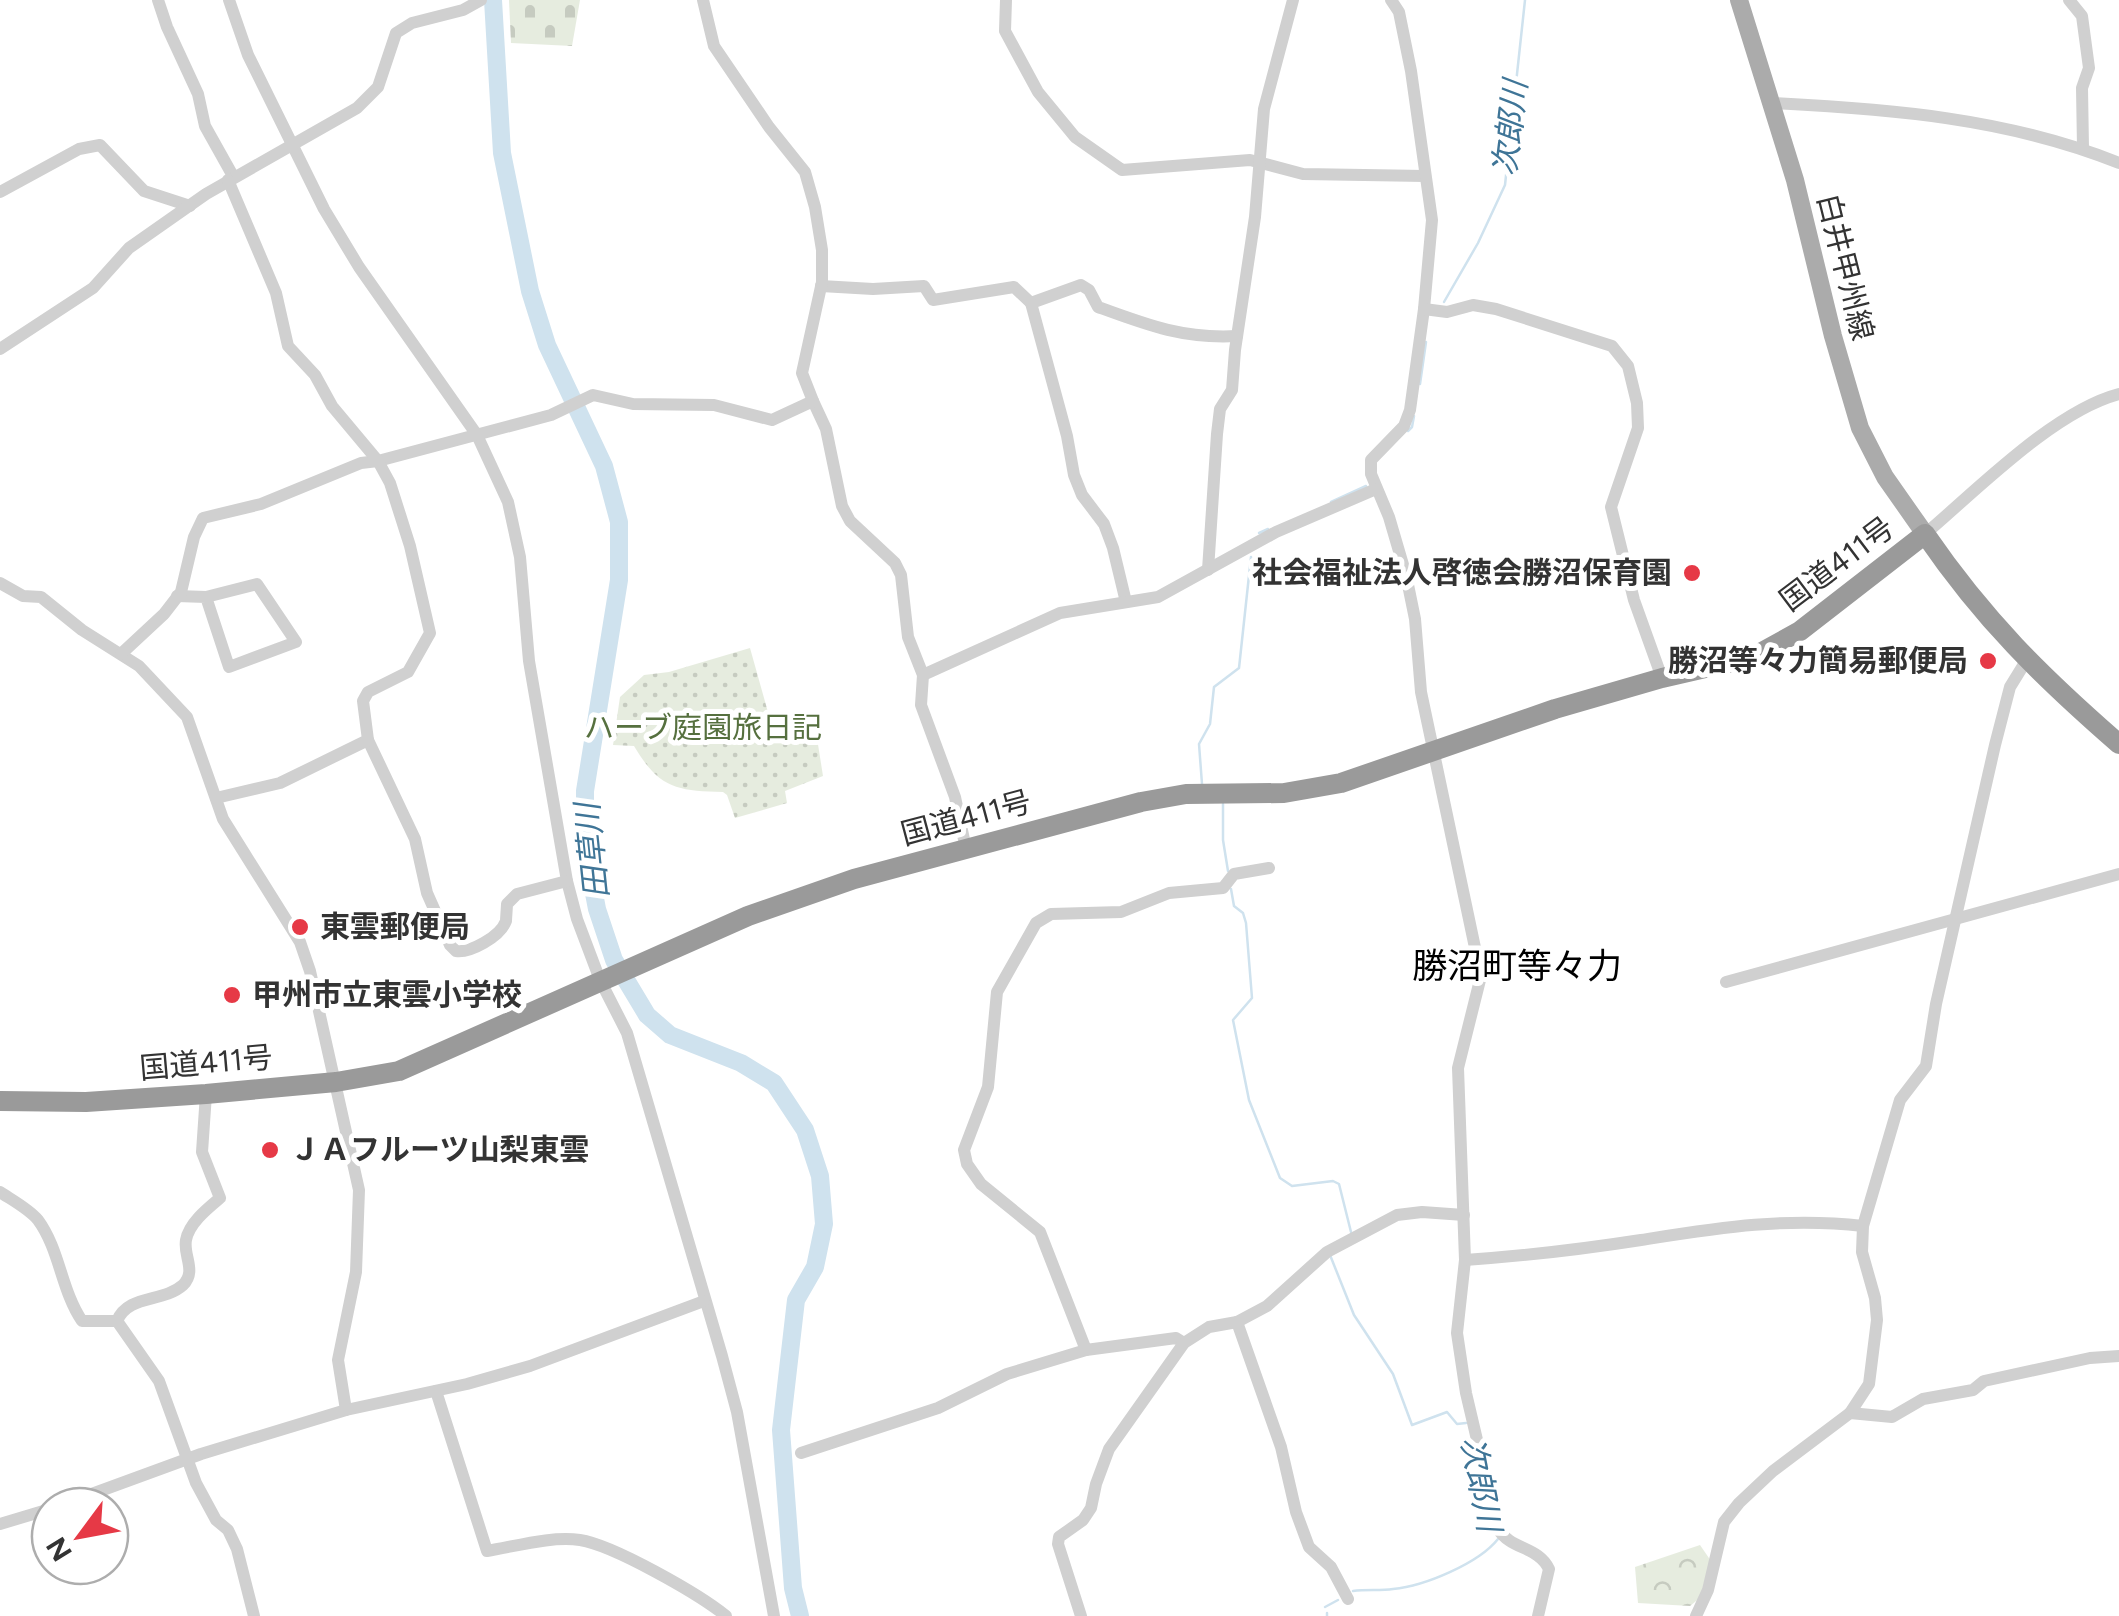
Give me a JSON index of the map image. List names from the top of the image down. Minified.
{"streets":{"highway":["国道411号"],"main road":["白井甲州線"]},"crossings":[["白井甲州線","国道411号"]],"districts":["勝沼町等々力"],"water":["次郎川","田草川"],"parks":["ハーブ庭園旅日記"],"places":["社会福祉法人啓徳会勝沼保育園","勝沼等々力簡易郵便局","東雲郵便局","甲州市立東雲小学校","ＪＡフルーツ山梨東雲"],"north":"bottom left"}
